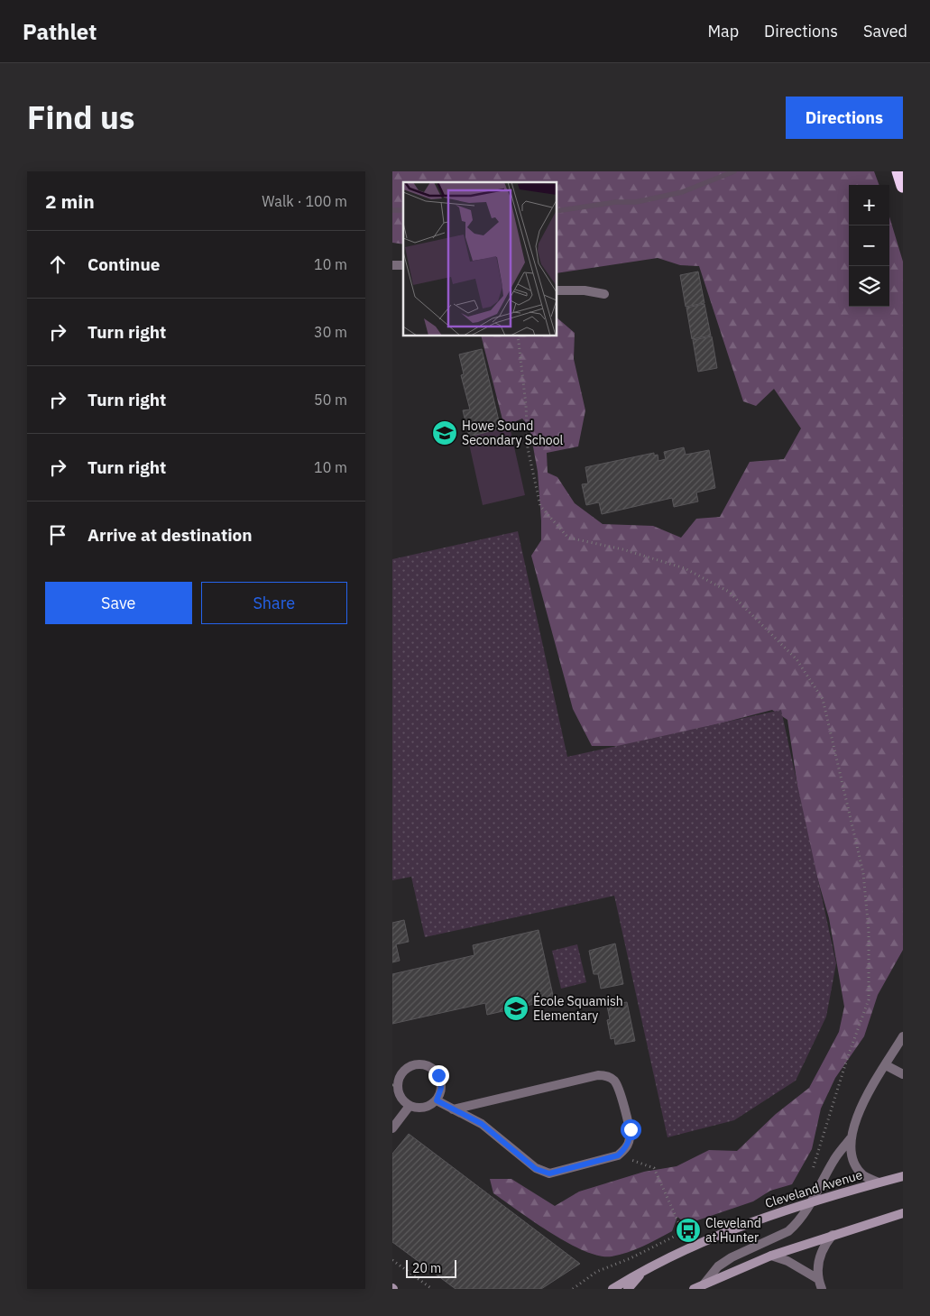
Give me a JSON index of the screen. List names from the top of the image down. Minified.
{"streets":{"street":["Cleveland Avenue"]},"places":{"school or university":["Howe Sound Secondary School","École Squamish Elementary"],"bus stop":["Cleveland at Hunter"]},"scale_bar":"20 m","page":{"header":"Pathlet","nav":["Map","Directions","Saved"],"title":"Find us","buttons":["Directions",["Save","Share"]],"heading":["2 min","Walk · 100 m"],"map_buttons":["+","−"],"list":[["Continue","10 m"],["Turn right","30 m"],["Turn right","50 m"],["Turn right","10 m"],"Arrive at destination"],"scale":"20 m"}}
